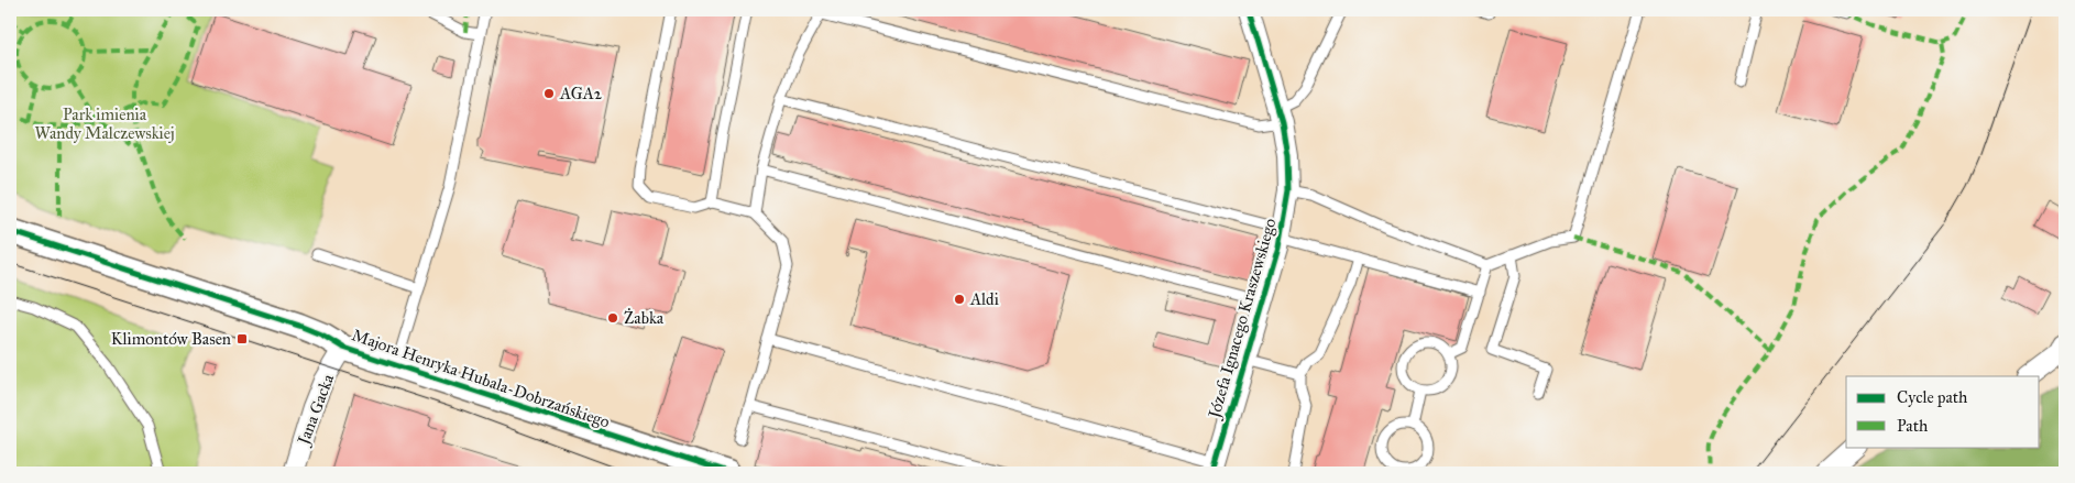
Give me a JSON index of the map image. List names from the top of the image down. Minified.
{"streets":{"street":["Józefa Ignacego Kraszewskiego","Majora Henryka Hubala-Dobrzańskiego","Jana Gacka"]},"crossings":[["Majora Henryka Hubala-Dobrzańskiego","Jana Gacka"]],"parks":["Park imienia Wandy Malczewskiej"],"places":{"other":["AGA2","Aldi","Żabka"],"transit":["Klimontów Basen"]},"legend":["Cycle path","Path"]}
